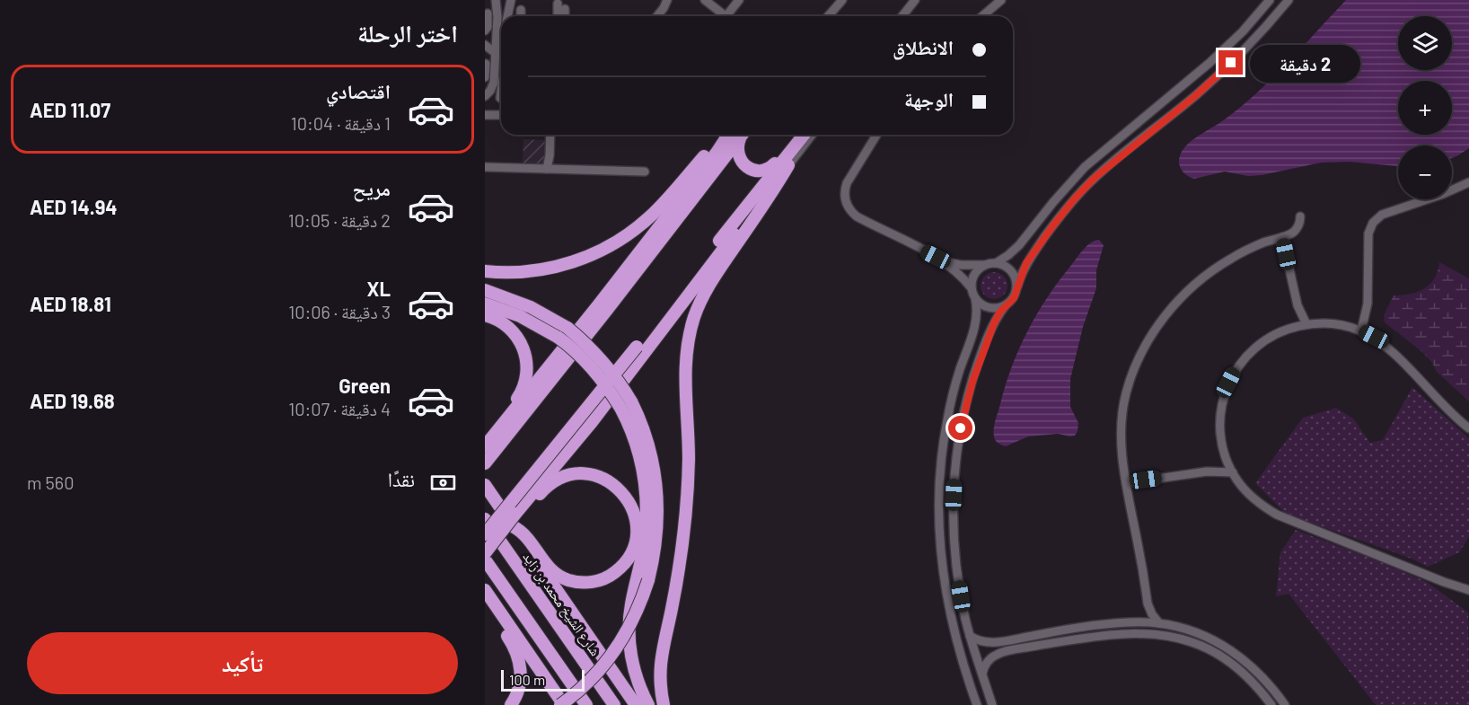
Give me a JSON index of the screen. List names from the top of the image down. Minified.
{"streets":{"highway":["شارع الشيخ محمد بن زايد"]},"scale_bar":"100 m","page":{"heading":"اختر الرحلة","map_buttons":["+","−"],"banner":["الانطلاق","الوجهة"],"bubble":"2 دقيقة","list":[{"name":"اقتصادي","note":"1 دقيقة · 10:04","value":"AED 11.07"},{"name":"مريح","note":"2 دقيقة · 10:05","value":"AED 14.94"},{"name":"XL","note":"3 دقيقة · 10:06","value":"AED 18.81"},{"name":"Green","note":"4 دقيقة · 10:07","value":"AED 19.68"}],"pay":["نقدًا","560 m"],"buttons":"تأكيد","scale":"100 m"}}
